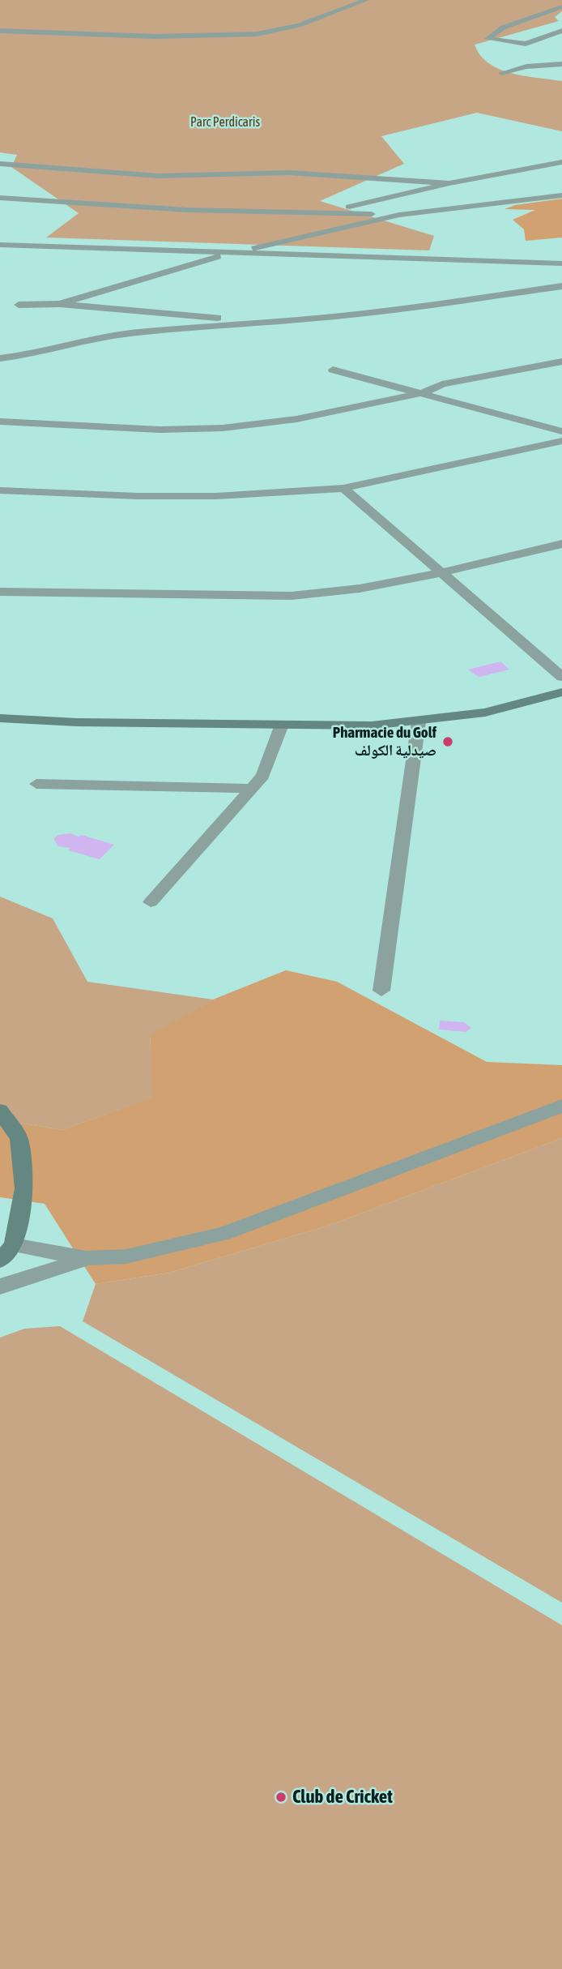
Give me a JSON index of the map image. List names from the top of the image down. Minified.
{"parks":["Parc Perdicaris"],"places":["Pharmacie du Golf صيدلية الكولف","Club de Cricket"]}
